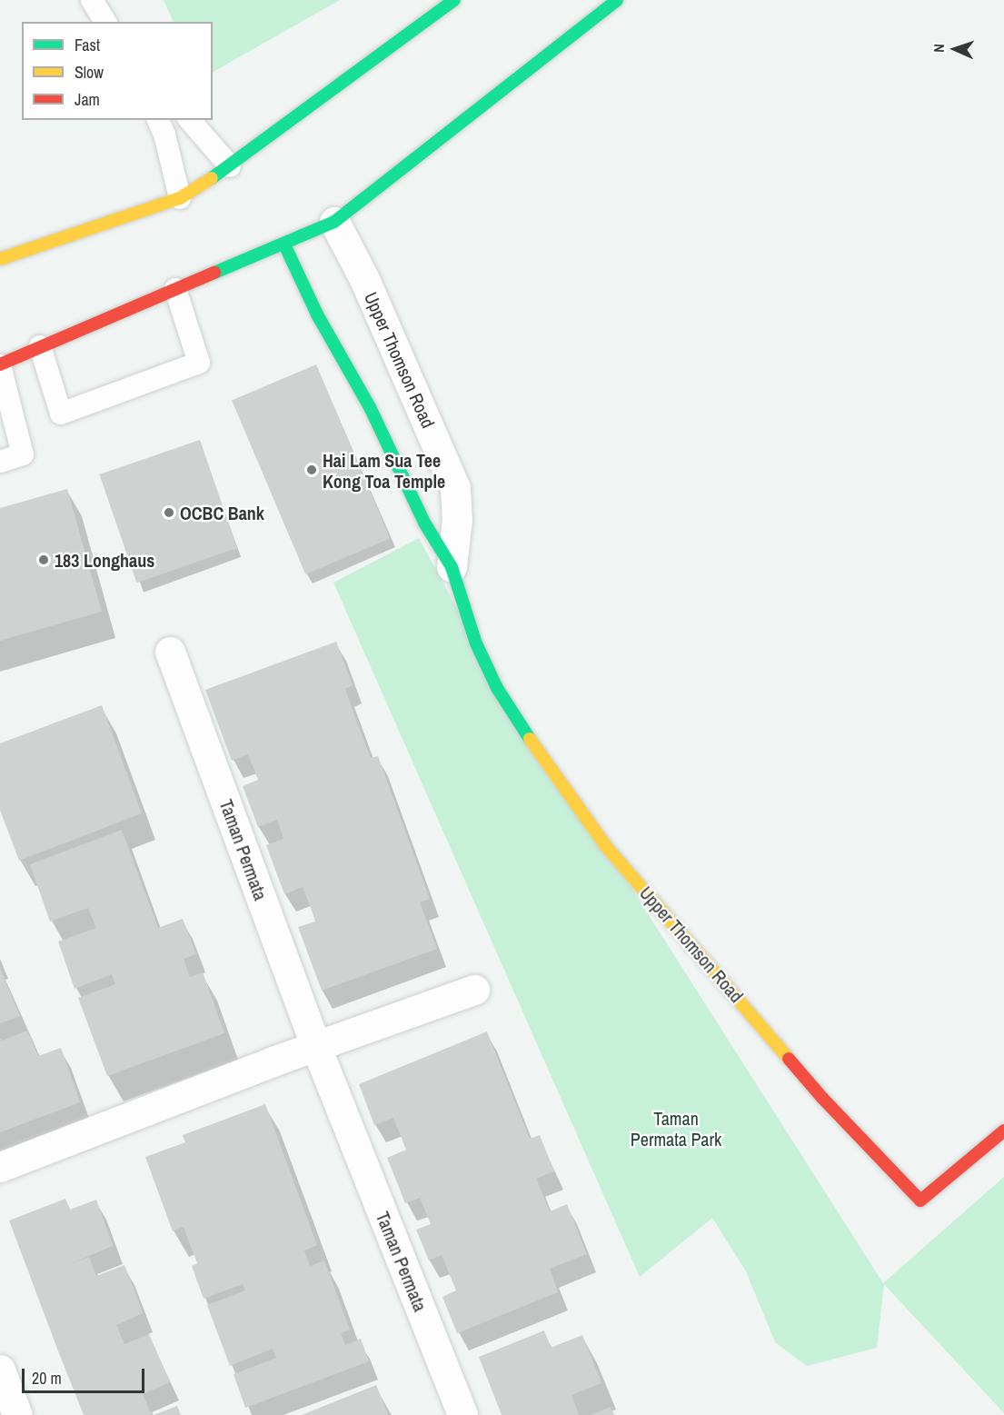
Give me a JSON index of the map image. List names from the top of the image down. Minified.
{"streets":{"main road":["Upper Thomson Road"],"street":["Taman Permata"]},"parks":["Taman Permata Park"],"places":["Hai Lam Sua Tee Kong Toa Temple","OCBC Bank","183 Longhaus"],"legend":["Fast","Slow","Jam"],"scale_bar":"20 m","north":"left"}
